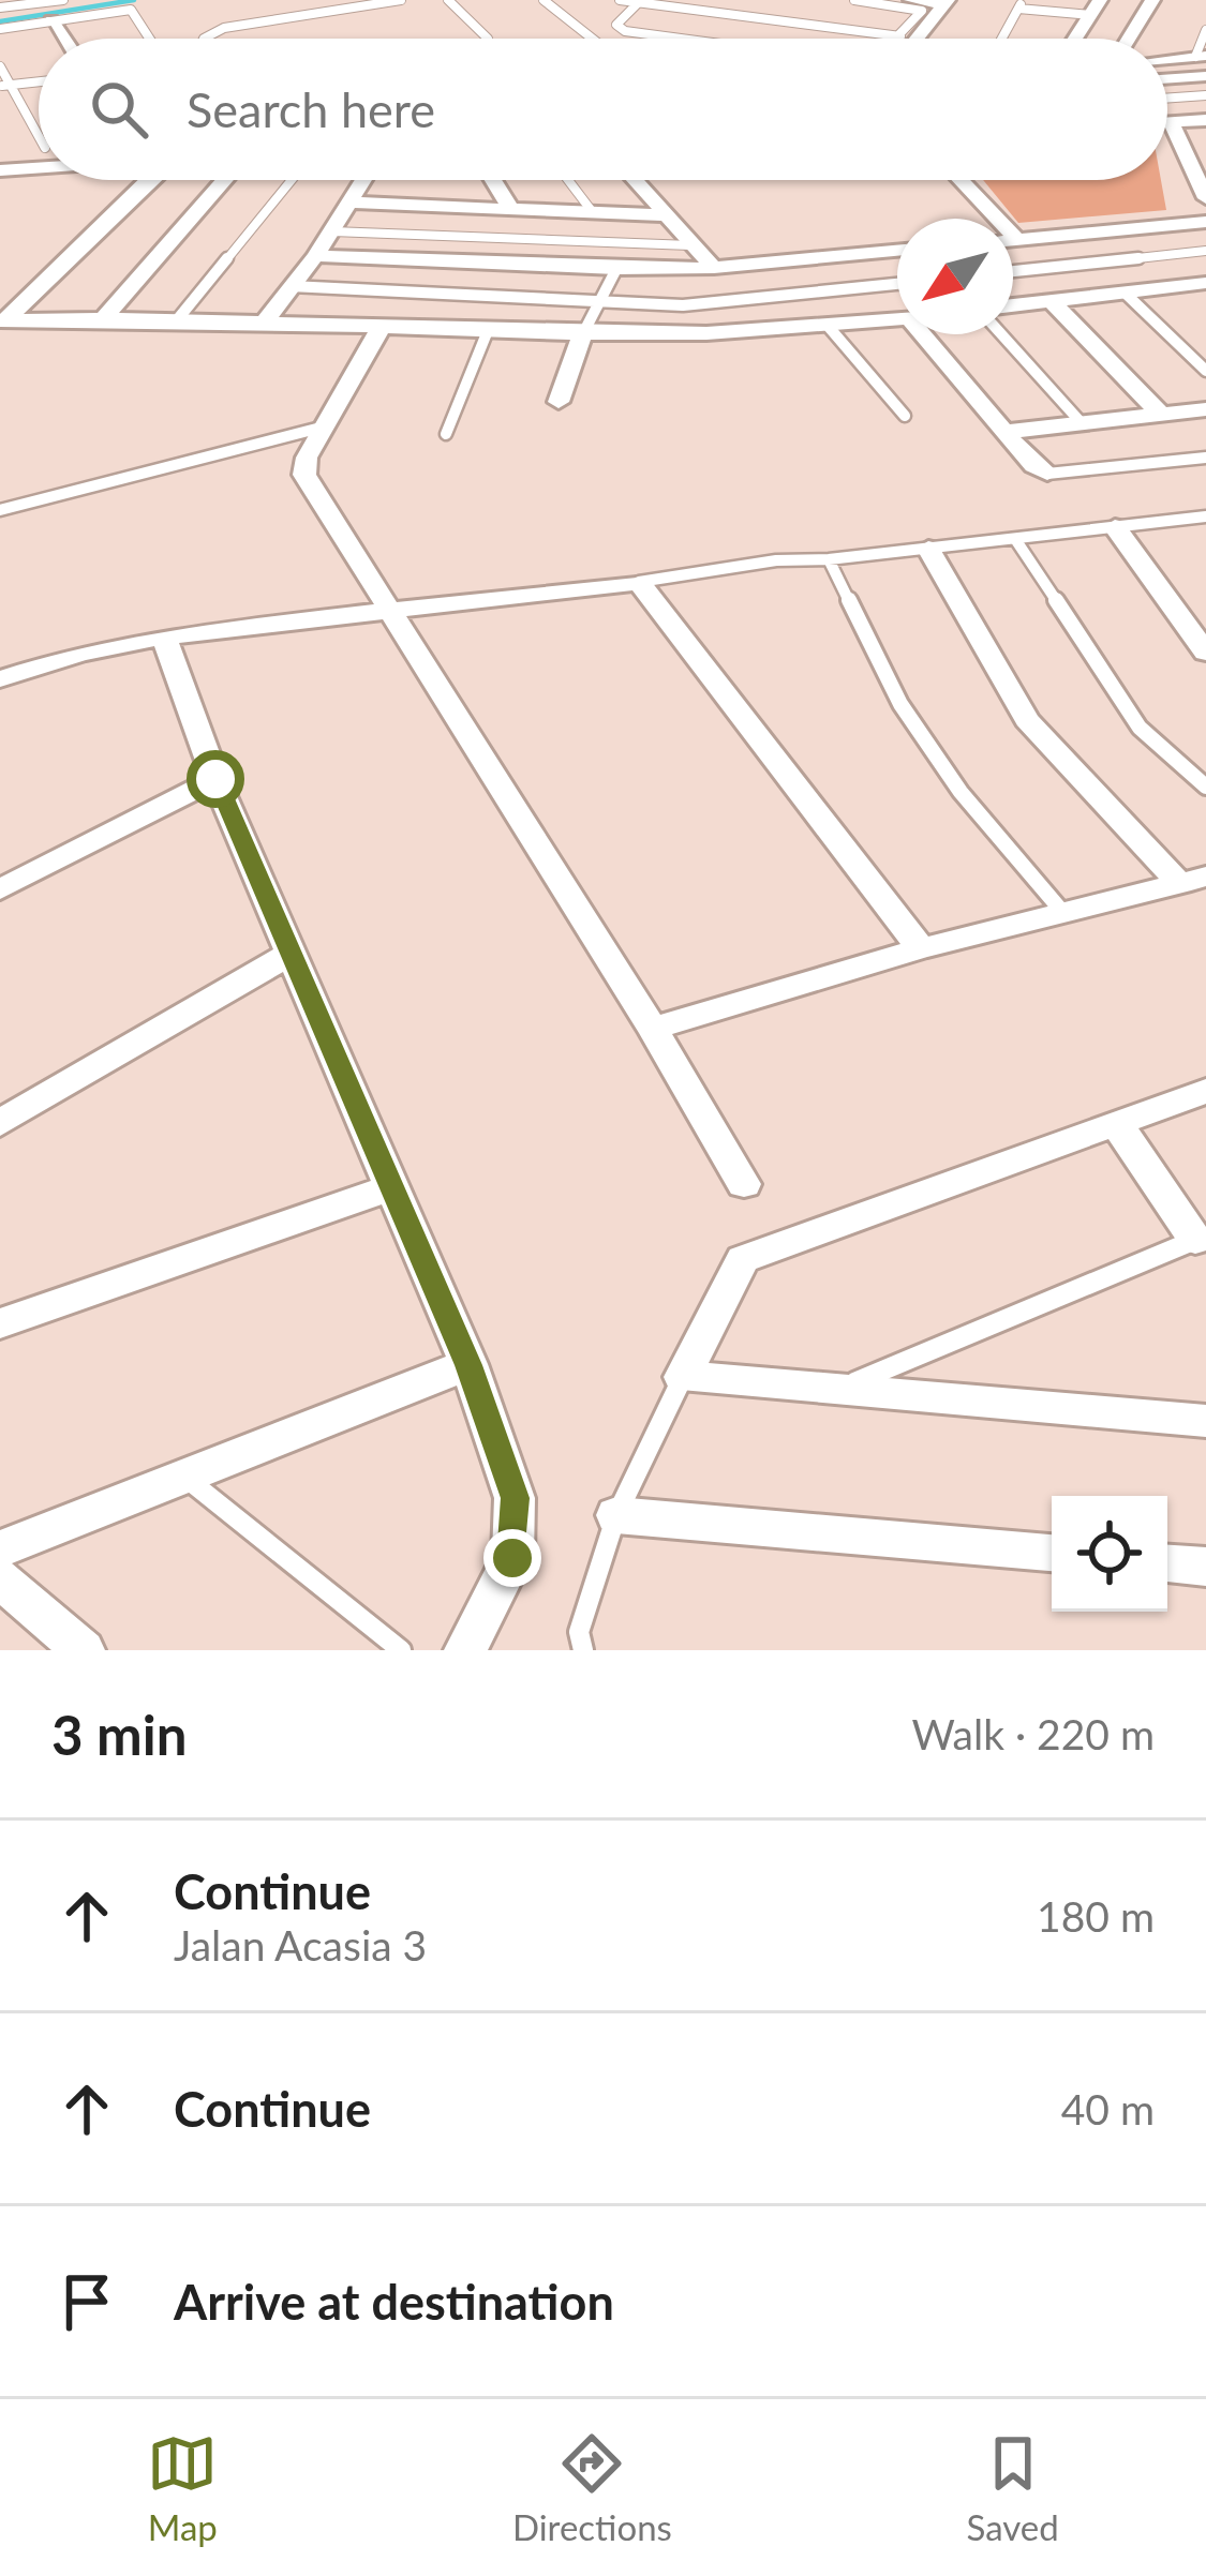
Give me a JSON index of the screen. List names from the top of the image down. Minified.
{"north":"bottom left","page":{"search":"Search here","heading":["3 min","Walk · 220 m"],"list":[["Continue","Jalan Acasia 3","180 m"],["Continue","40 m"],"Arrive at destination"],"nav":["Map","Directions","Saved"]}}
